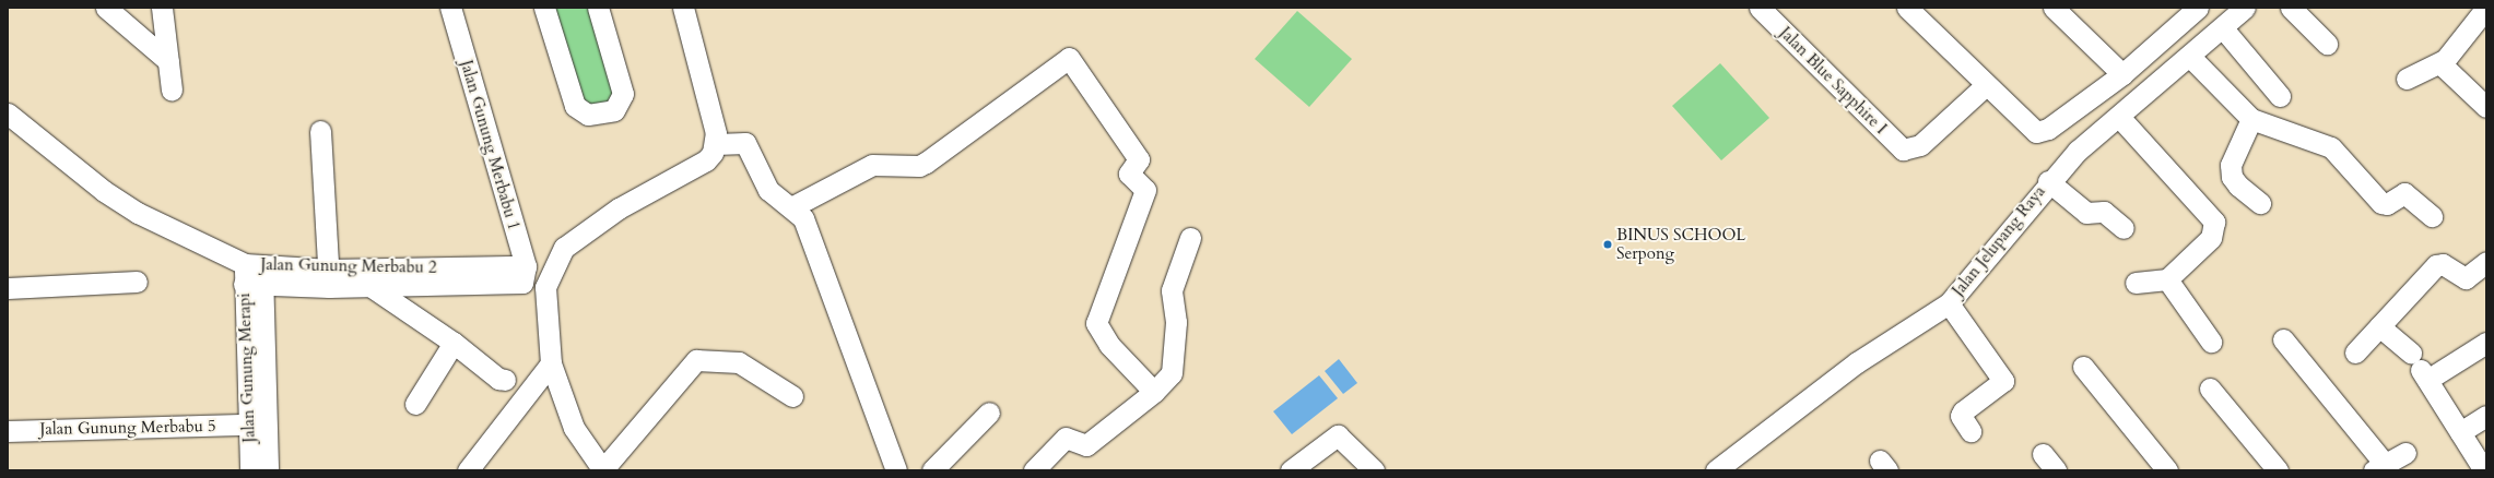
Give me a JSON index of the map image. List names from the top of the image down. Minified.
{"streets":{"street":["Jalan Blue Sapphire I","Jalan Gunung Merbabu 1","Jalan Jelupang Raya","Jalan Gunung Merbabu 2","Jalan Gunung Merapi","Jalan Gunung Merbabu 5"]},"crossings":[["Jalan Gunung Merbabu 1","Jalan Gunung Merbabu 2"],["Jalan Gunung Merbabu 2","Jalan Gunung Merapi"],["Jalan Gunung Merapi","Jalan Gunung Merbabu 5"]],"places":["BINUS SCHOOL Serpong"]}
